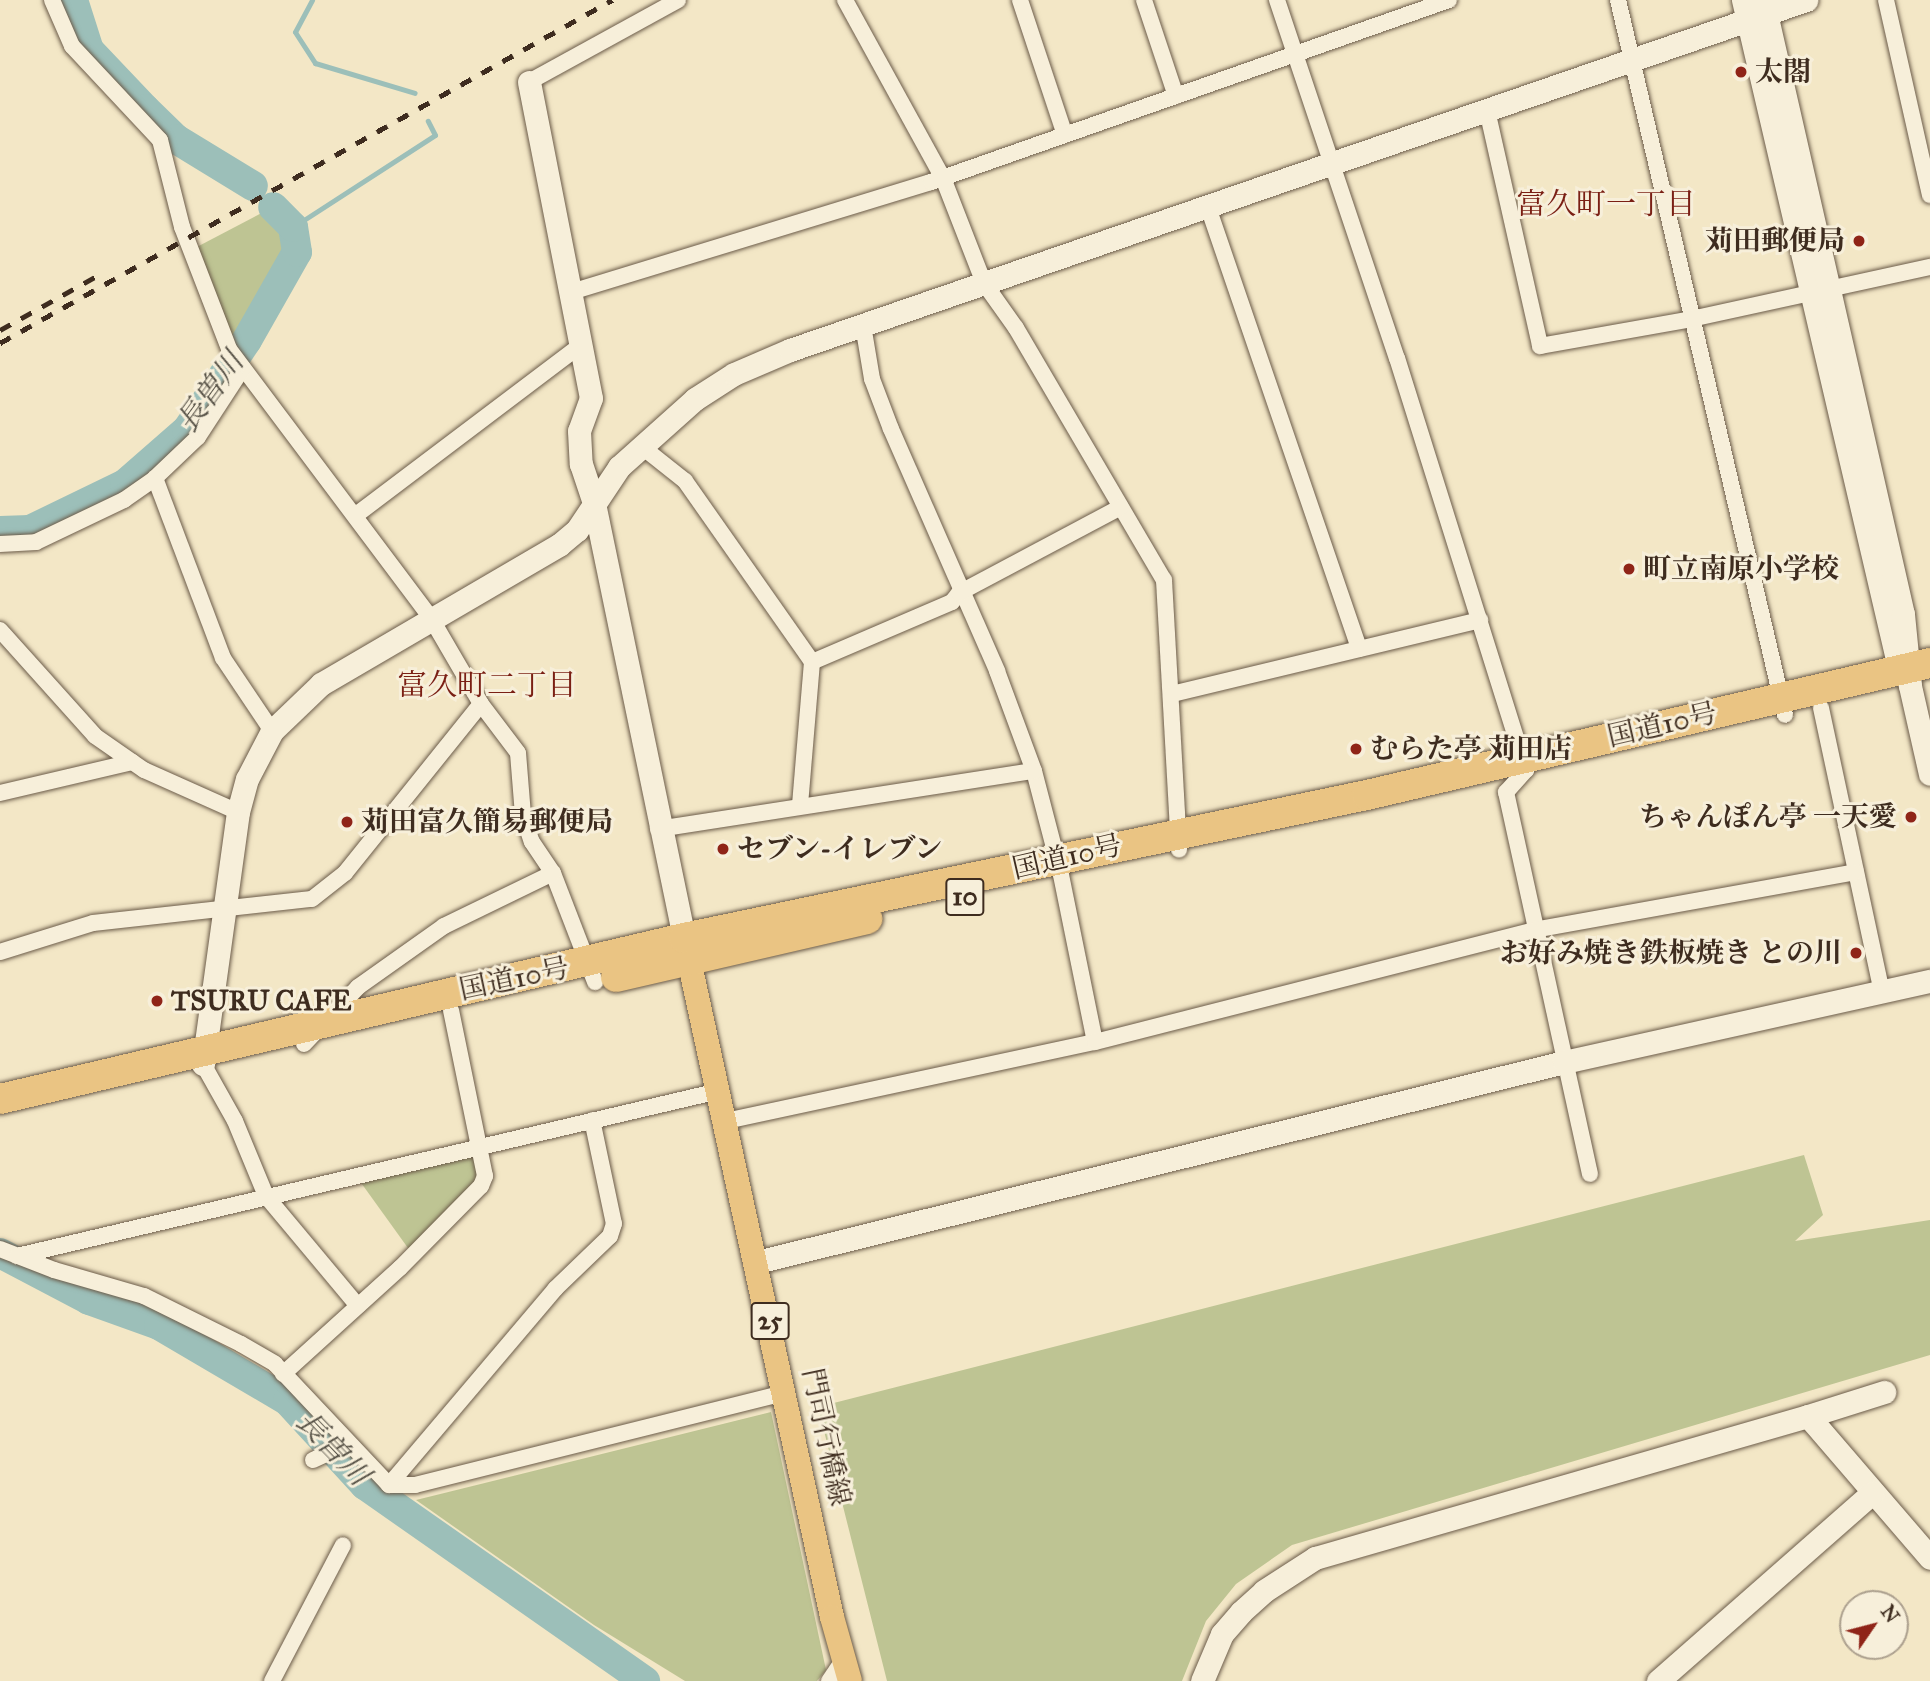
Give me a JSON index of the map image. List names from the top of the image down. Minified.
{"streets":{"highway":["国道10号","10"],"main road":["25","門司行橋線"]},"crossings":[["国道10号","門司行橋線"]],"districts":["富久町一丁目","富久町二丁目"],"water":["長曽川"],"places":["太閤","苅田郵便局","町立南原小学校","むらた亭 苅田店","ちゃんぽん亭 一天愛","苅田富久簡易郵便局","セブン-イレブン","お好み焼き鉄板焼き との川","TSURU CAFE"],"north":"top right"}
